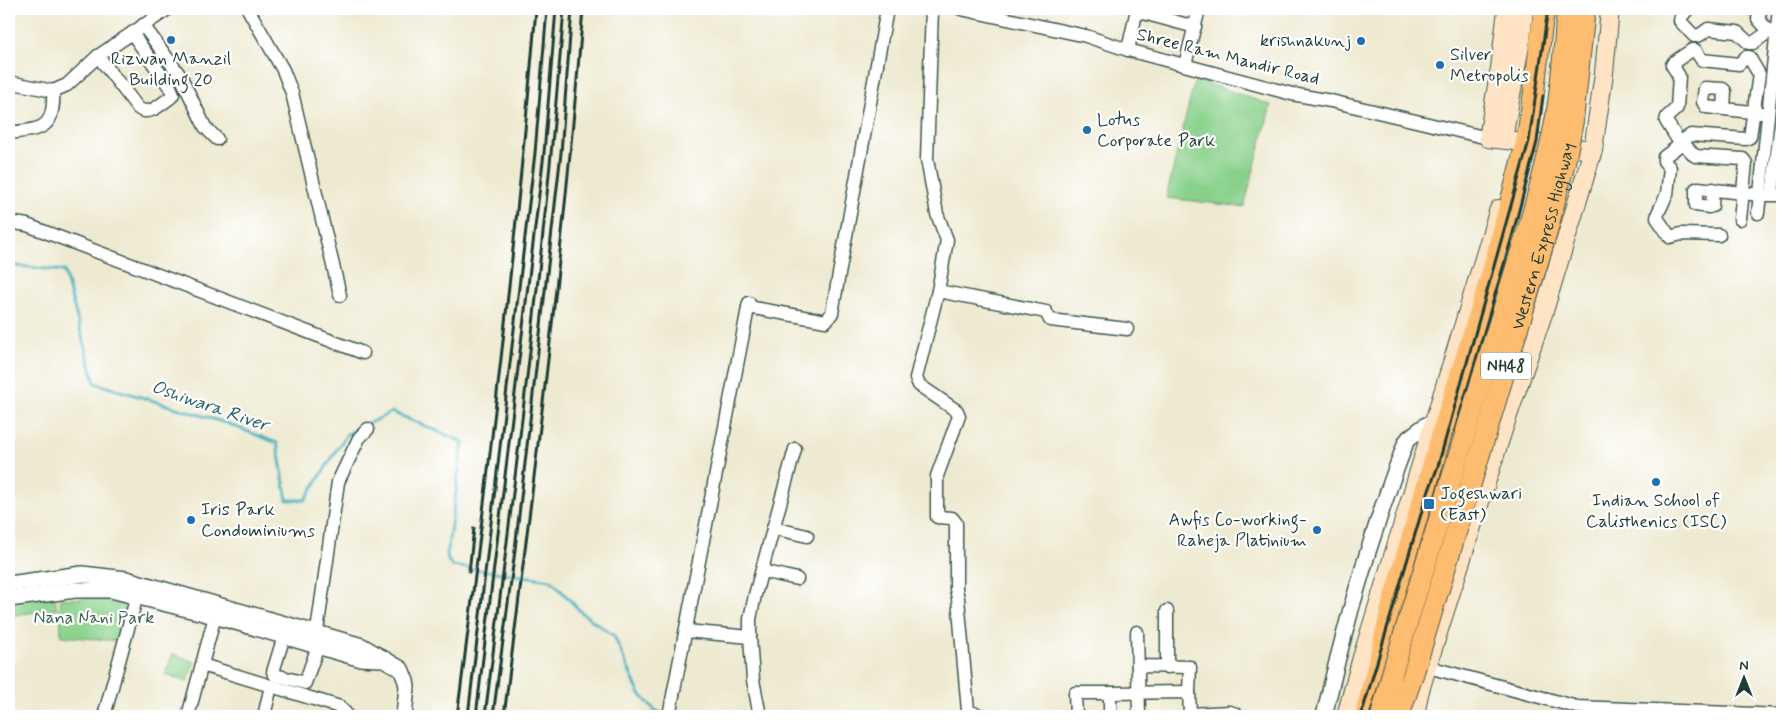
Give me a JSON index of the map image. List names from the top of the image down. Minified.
{"streets":{"highway":["Western Express Highway","NH48"],"street":["Shree Ram Mandir Road"]},"water":["Oshiwara River"],"parks":["Nana Nani Park"],"places":{"other":["Rizwan Manzil Building 20","krishnakunj","Silver Metropolis","Lotus Corporate Park","Indian School of Calisthenics (ISC)","Iris Park Condominiums","Awfis Co-working- Raheja Platinium"],"transit":["Jogeshwari (East)"]},"north":"top"}
